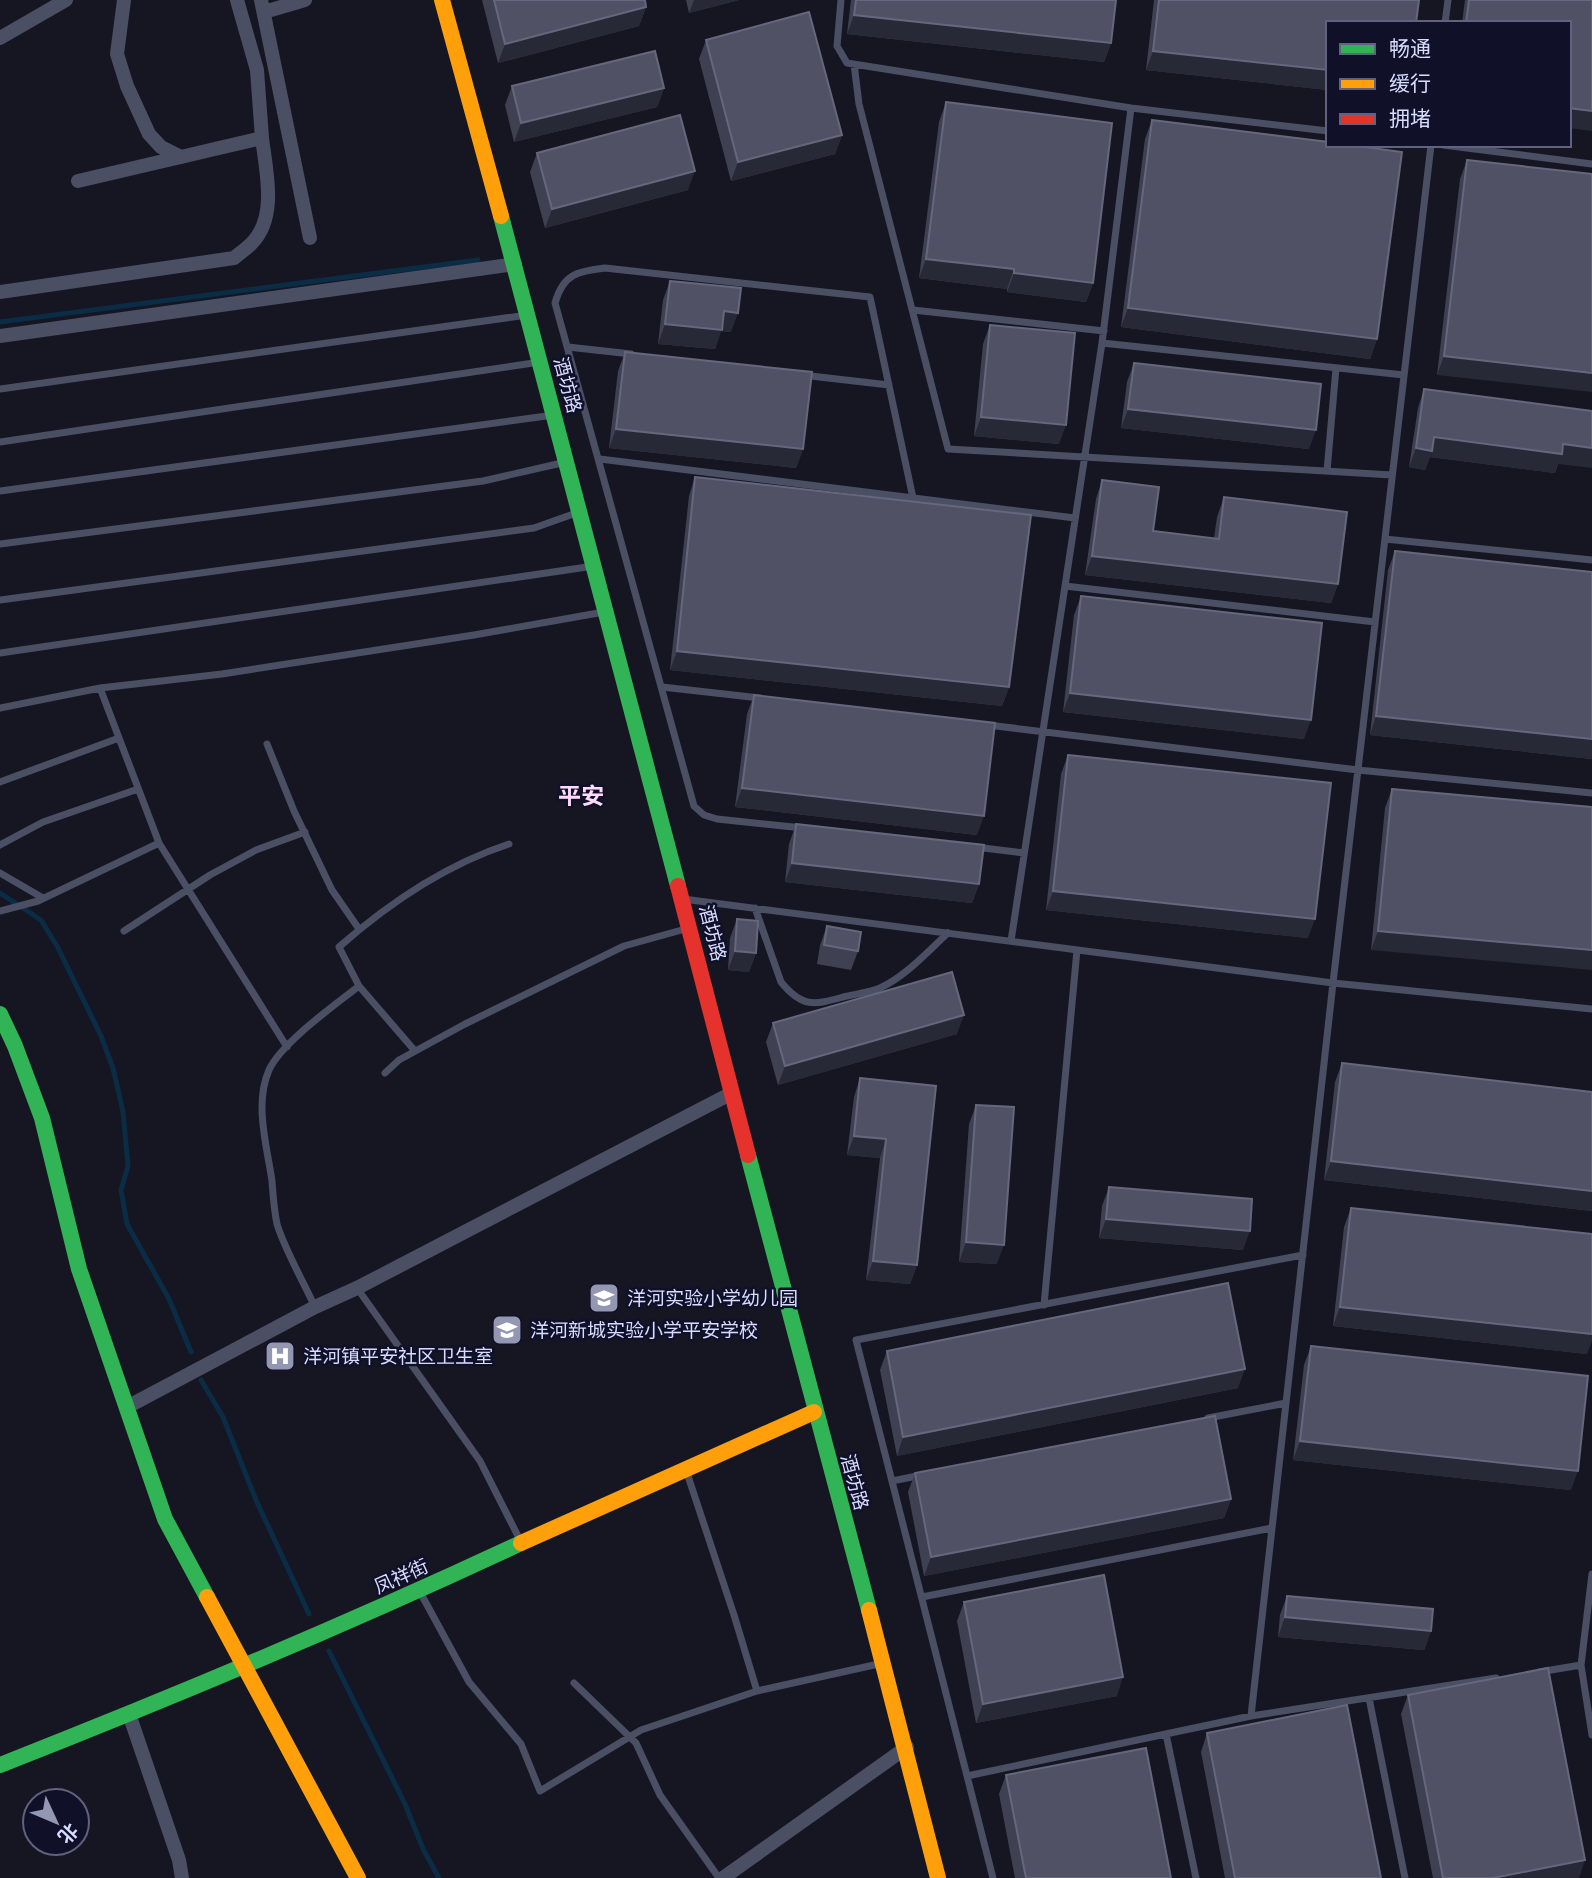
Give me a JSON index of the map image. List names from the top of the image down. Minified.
{"streets":{"street":["酒坊路","凤祥街"]},"crossings":[["酒坊路","凤祥街"]],"districts":["平安"],"places":{"school or university":["洋河实验小学幼儿园","洋河新城实验小学平安学校"],"hospital":["洋河镇平安社区卫生室"]},"legend":["畅通","缓行","拥堵"],"north":"bottom right"}
